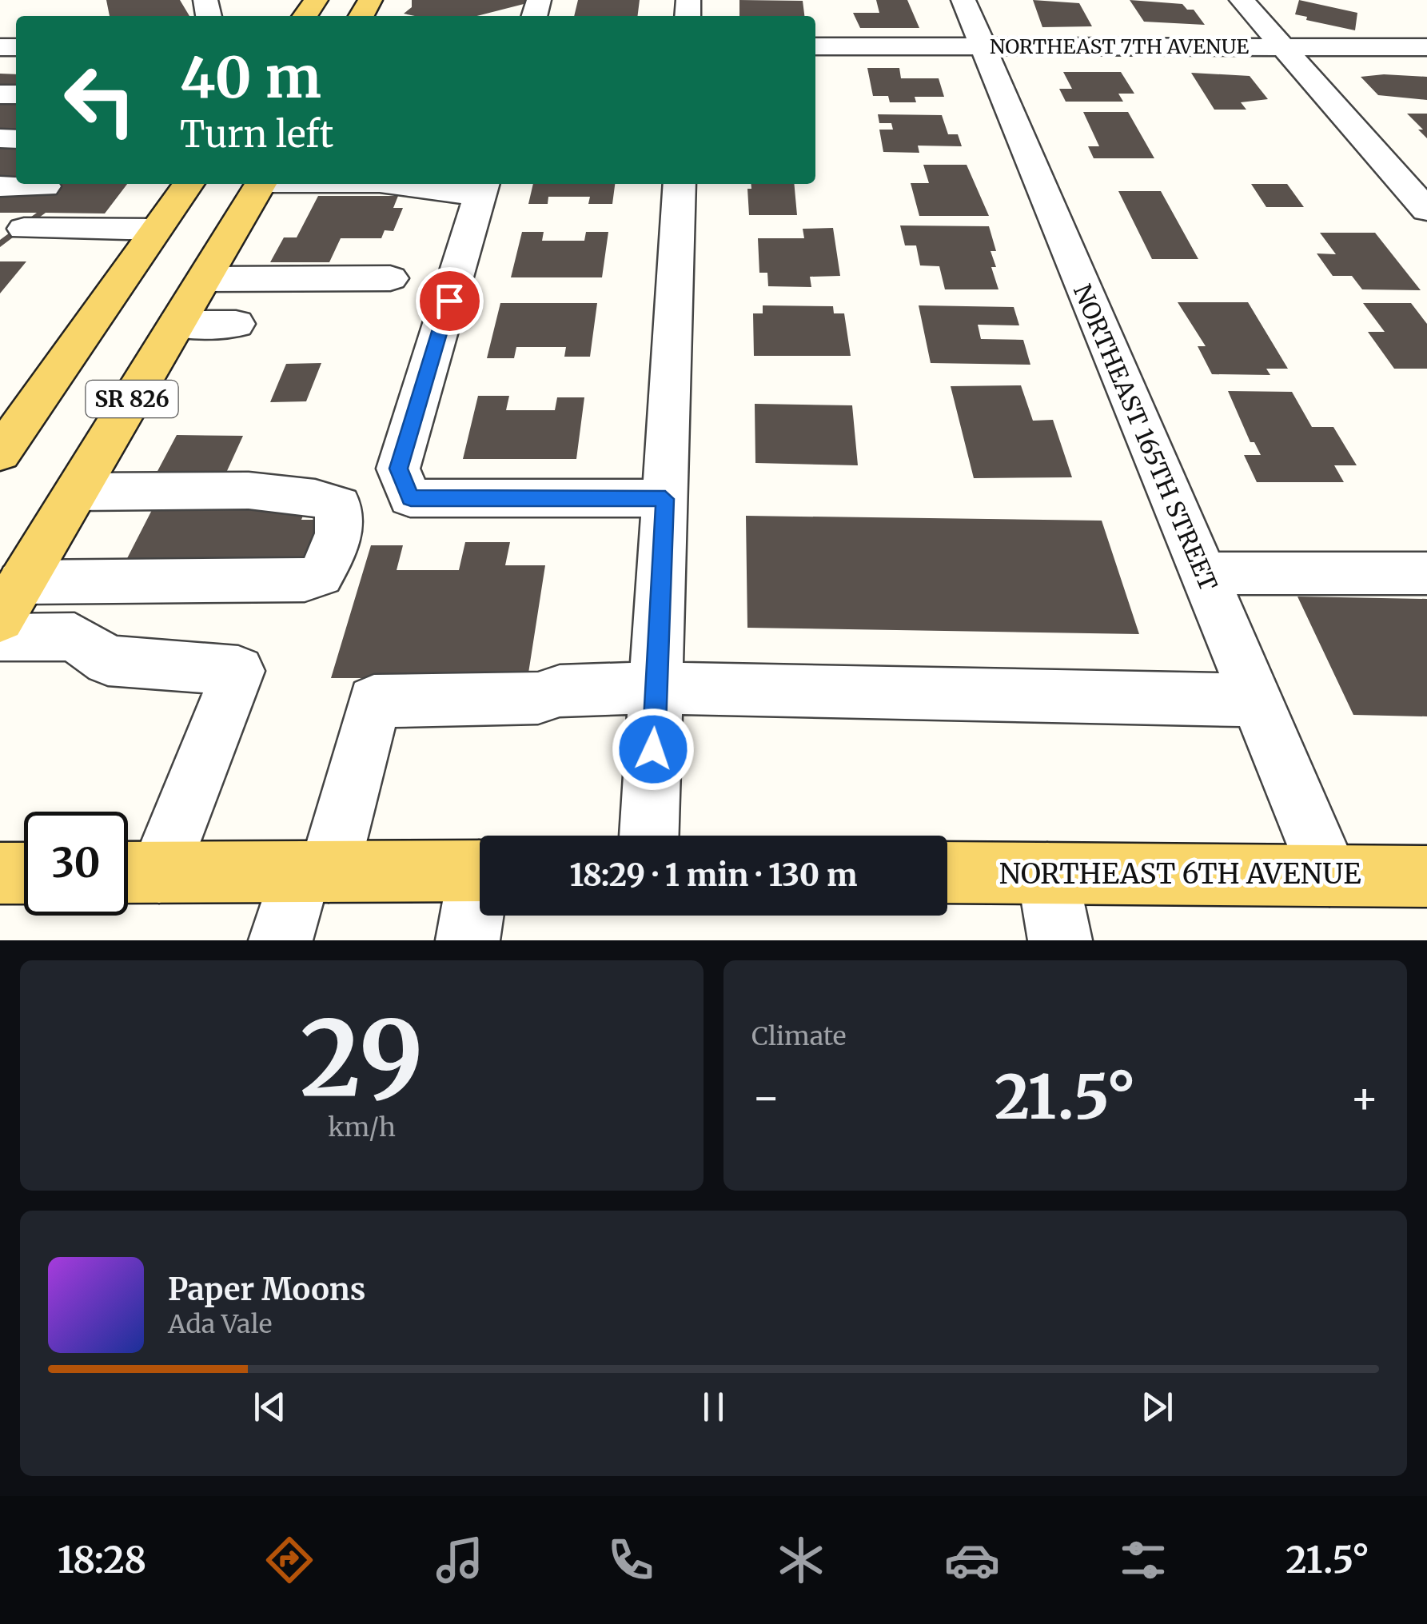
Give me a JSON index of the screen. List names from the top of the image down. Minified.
{"streets":{"main road":["SR 826","NORTHEAST 6TH AVENUE"],"street":["NORTHEAST 7TH AVENUE","NORTHEAST 165TH STREET"]},"crossings":[["NORTHEAST 7TH AVENUE","NORTHEAST 165TH STREET"],["NORTHEAST 165TH STREET","NORTHEAST 6TH AVENUE"]],"page":{"turn":["40 m","Turn left"],"limit":"30","trip":"18:29 · 1 min · 130 m","tile":[["29","km/h"],"Climate"],"heat":["−","21.5°","+"],"song":["Paper Moons","Ada Vale"],"tabs":["18:28","21.5°"]}}
